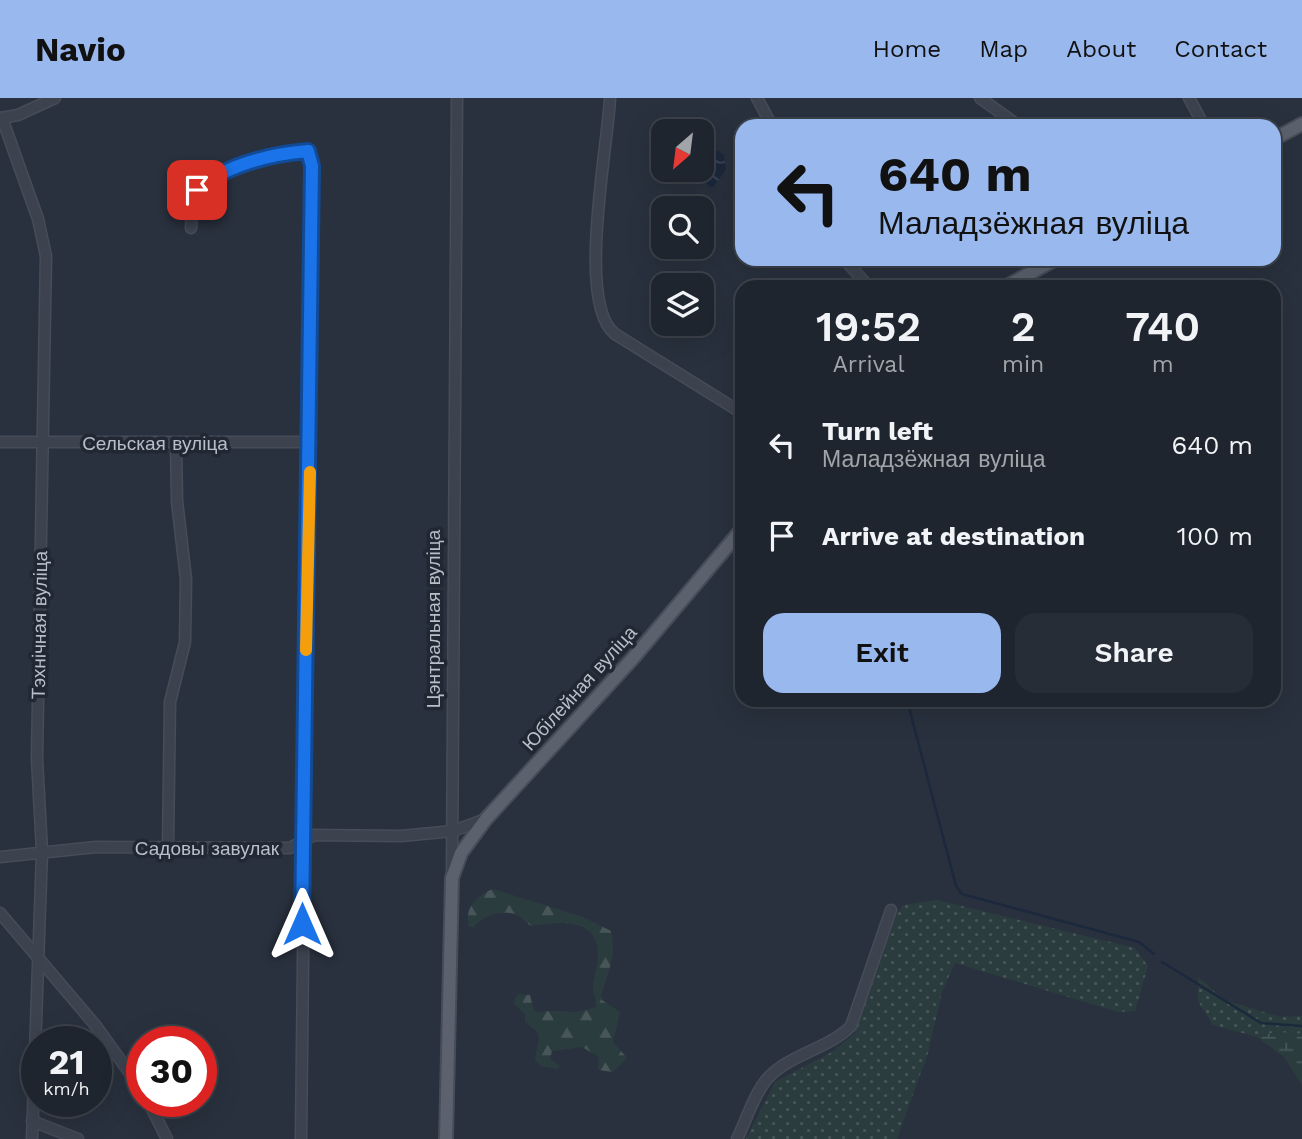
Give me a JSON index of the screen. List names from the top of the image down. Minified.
{"streets":{"main road":["Цэнтральная вуліца","Юбілейная вуліца"],"street":["Сельская вуліца","Тэхнічная вуліца","Садовы завулак"]},"crossings":[["Сельская вуліца","Тэхнічная вуліца"],["Цэнтральная вуліца","Юбілейная вуліца"],["Цэнтральная вуліца","Садовы завулак"],["Тэхнічная вуліца","Садовы завулак"],["Юбілейная вуліца","Садовы завулак"]],"north":"bottom left","page":{"header":"Navio","nav":["Home","Map","About","Contact"],"turn":["640 m","Маладзёжная вуліца"],"eta":["19:52","Arrival","2","min","740","m"],"list":[{"name":"Turn left","note":"Маладзёжная вуліца","value":"640 m"},{"name":"Arrive at destination","value":"100 m"}],"buttons":["Exit","Share"],"speed":"21 km/h","limit":"30"}}
